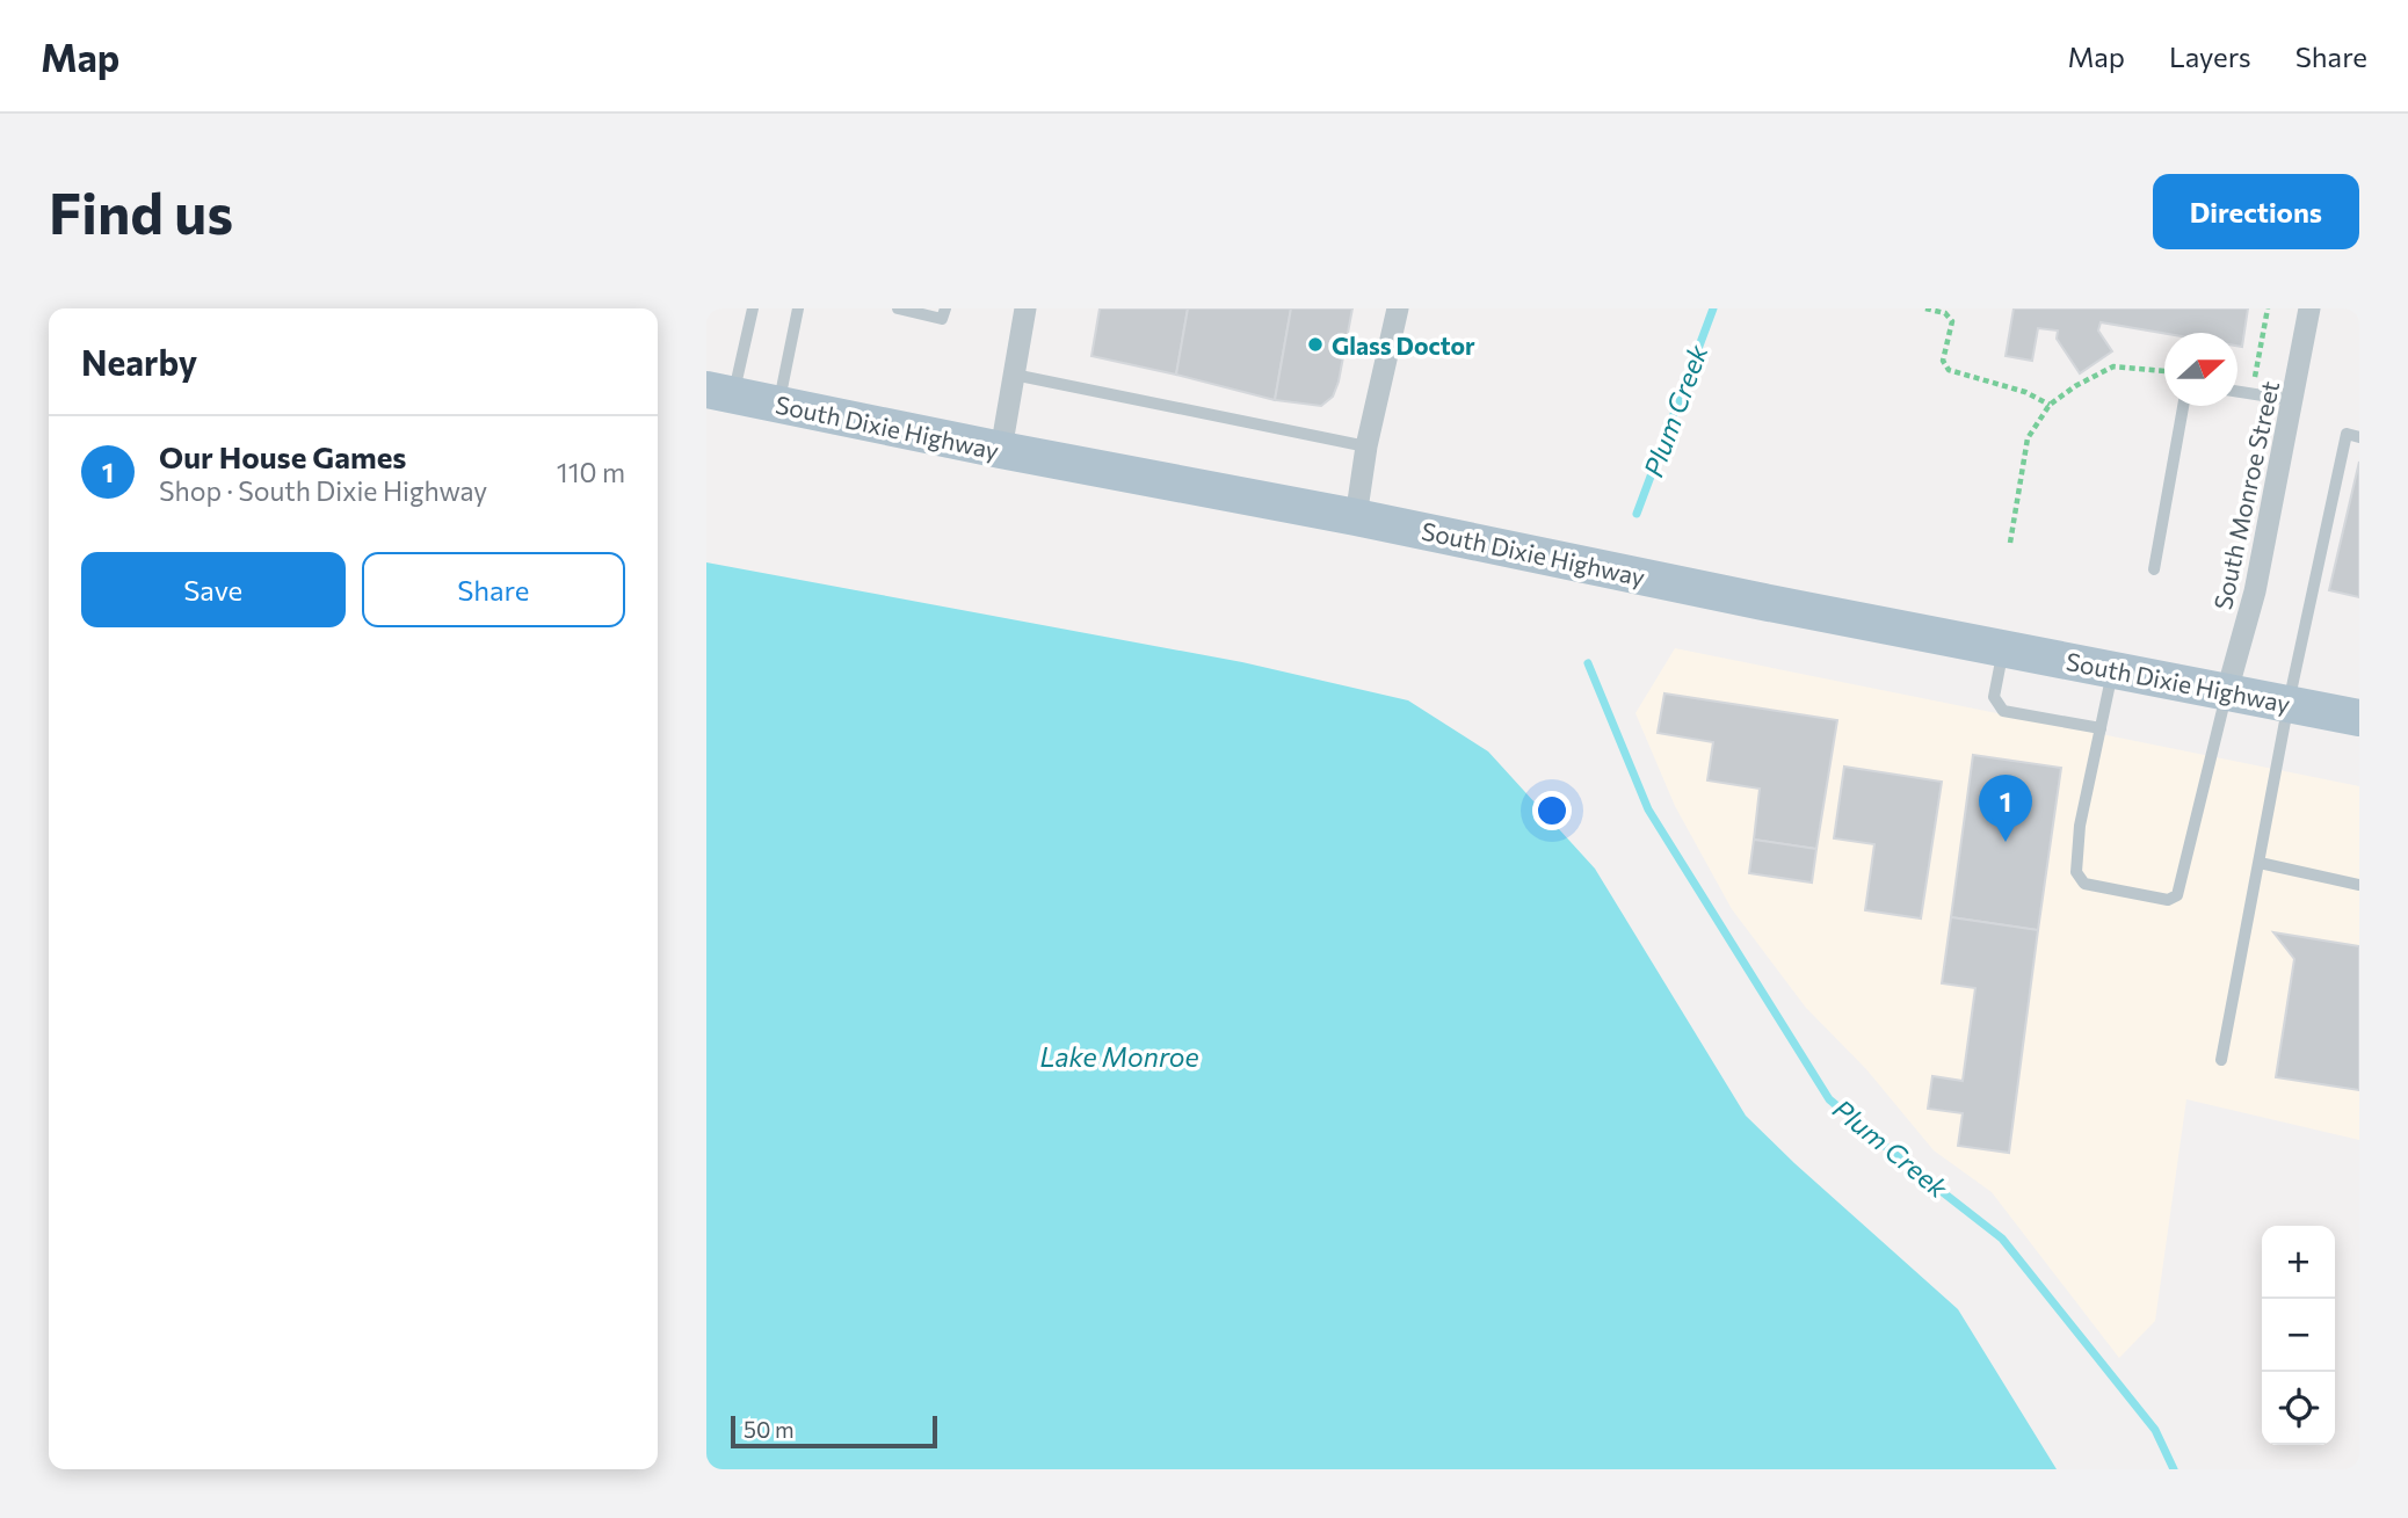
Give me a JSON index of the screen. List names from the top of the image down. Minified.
{"streets":{"main road":["South Dixie Highway"],"street":["South Monroe Street"]},"crossings":[["South Dixie Highway","South Monroe Street"]],"water":["Plum Creek","Lake Monroe"],"places":["Glass Doctor"],"scale_bar":"50 m","north":"right","page":{"header":"Map","nav":["Map","Layers","Share"],"buttons":["Directions",["Save","Share"]],"title":"Find us","heading":"Nearby","list":[{"mark":"1","name":"Our House Games","note":"Shop · South Dixie Highway","value":"110 m"}],"pins":"1","map_buttons":["+","−"],"scale":"50 m"}}
